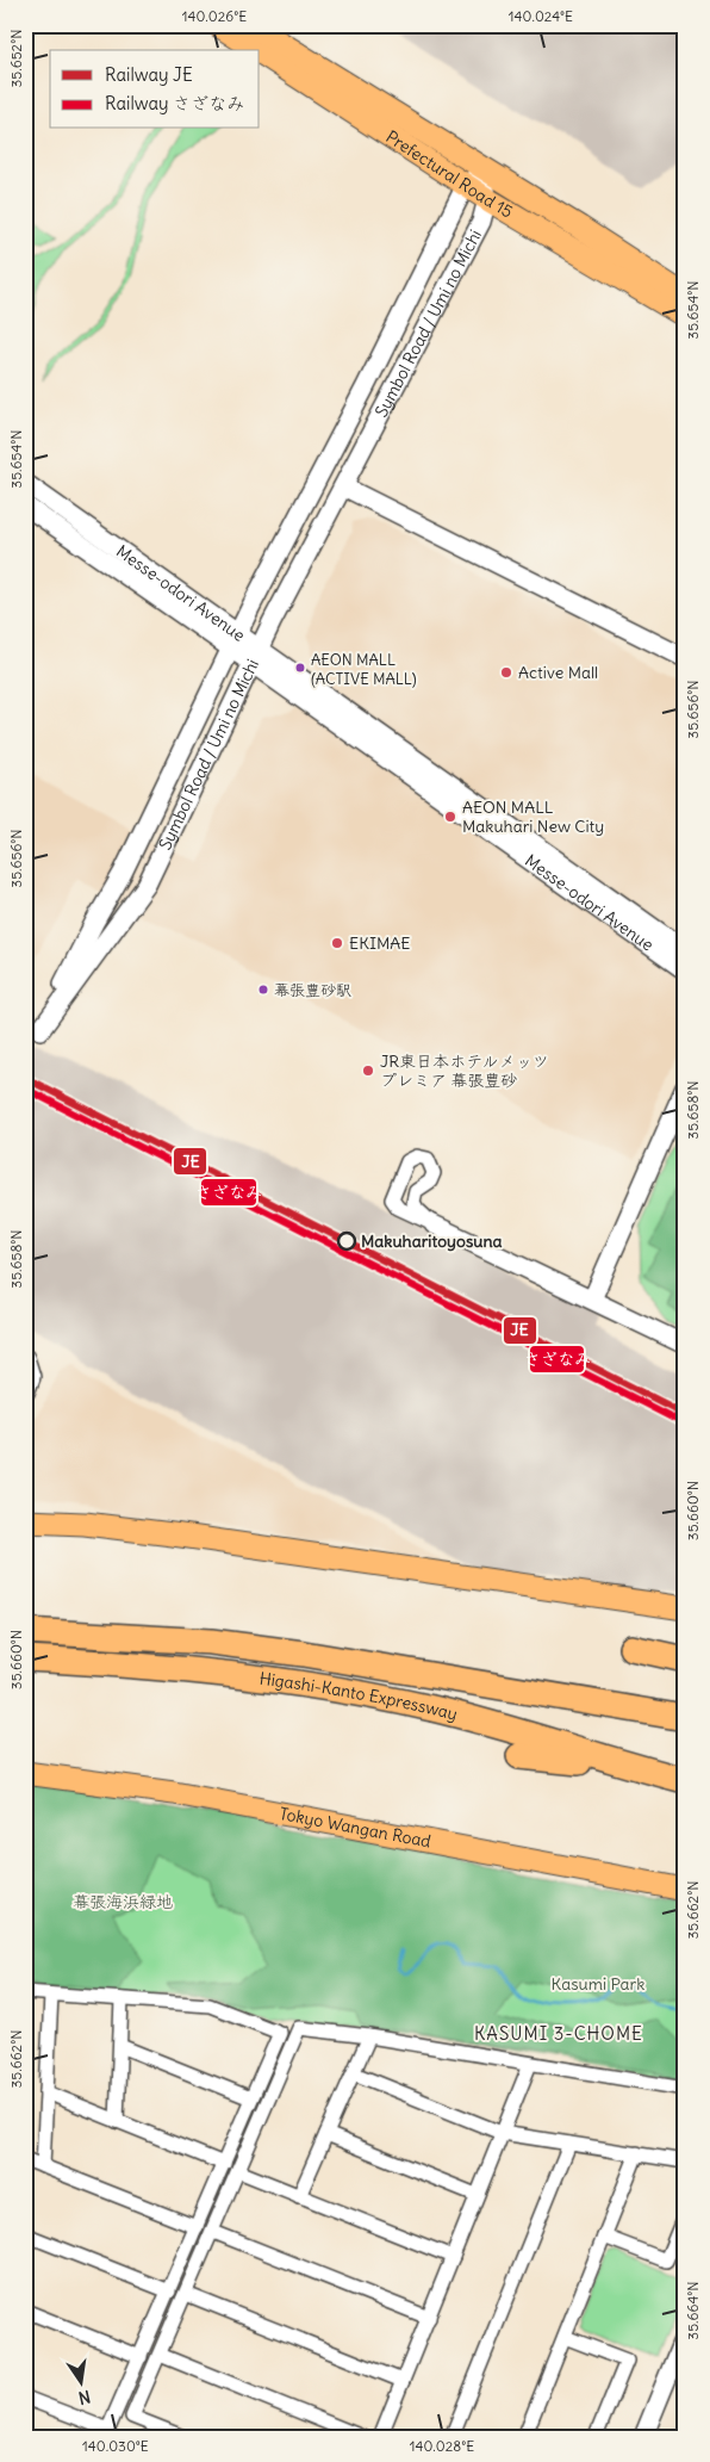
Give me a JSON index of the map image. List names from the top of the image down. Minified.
{"streets":{"highway":["Higashi-Kanto Expressway"],"main road":["Prefectural Road 15","Tokyo Wangan Road"],"street":["Symbol Road / Umi no Michi","Messe-odori Avenue"]},"crossings":[["Prefectural Road 15","Symbol Road / Umi no Michi"],["Symbol Road / Umi no Michi","Messe-odori Avenue"]],"districts":["KASUMI 3-CHOME"],"parks":["幕張海浜緑地","Kasumi Park"],"places":["AEON MALL (ACTIVE MALL)","Active Mall","AEON MALL Makuhari New City","EKIMAE","幕張豊砂駅","JR東日本ホテルメッツ プレミア 幕張豊砂","Makuharitoyosuna"],"lines":["rail line JE","rail line さざなみ"],"legend":["Railway JE","Railway さざなみ"],"north":"bottom","coordinates":["140.026°E","140.024°E","35.652°N","35.654°N","35.656°N","35.658°N","35.660°N","35.662°N","35.664°N","140.030°E","140.028°E"]}
